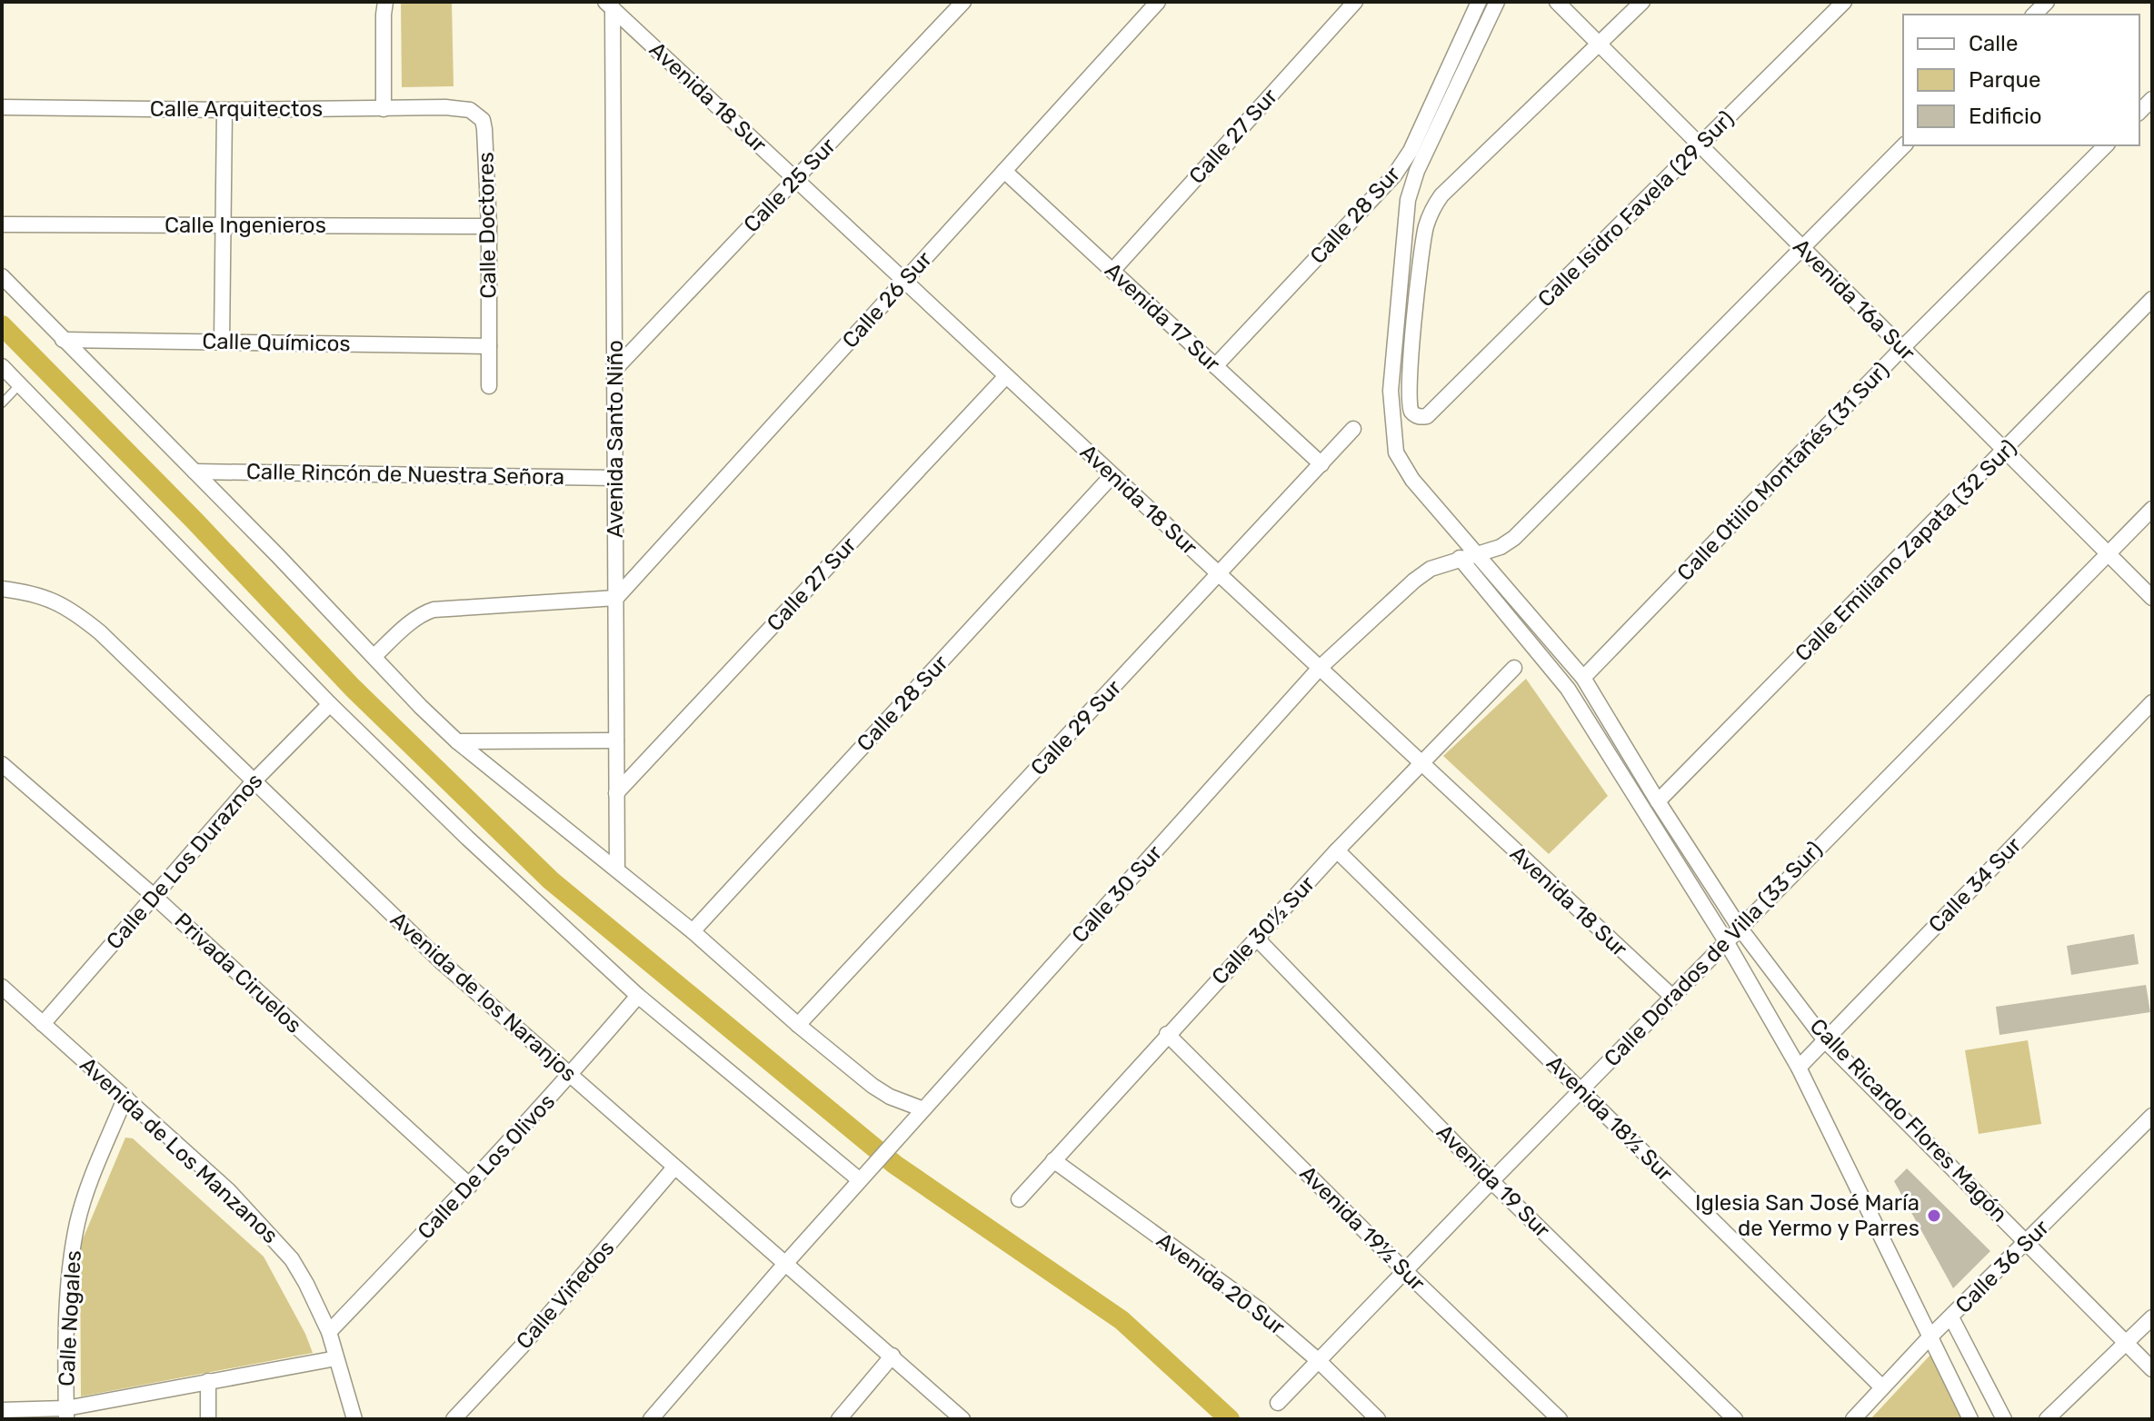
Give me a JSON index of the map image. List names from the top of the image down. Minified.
{"streets":{"street":["Avenida 18 Sur","Calle Arquitectos","Calle 27 Sur","Calle 25 Sur","Calle Isidro Favela (29 Sur)","Calle 28 Sur","Calle Ingenieros","Calle Doctores","Calle 26 Sur","Avenida 16a Sur","Avenida 17 Sur","Calle Químicos","Avenida Santo Niño","Calle Otilio Montañés (31 Sur)","Calle Rincón de Nuestra Señora","Calle Emiliano Zapata (32 Sur)","Calle 29 Sur","Calle De Los Duraznos","Calle 34 Sur","Calle 30 Sur","Calle 30½ Sur","Calle Dorados de Villa (33 Sur)","Privada Ciruelos","Avenida de los Naranjos","Avenida 18½ Sur","Calle Ricardo Flores Magón","Avenida de Los Manzanos","Calle De Los Olivos","Avenida 19 Sur","Avenida 19½ Sur","Calle 36 Sur","Avenida 20 Sur","Calle Viñedos","Calle Nogales"]},"crossings":[["Avenida 18 Sur","Calle 27 Sur"],["Avenida 18 Sur","Calle 25 Sur"],["Avenida 18 Sur","Calle 28 Sur"],["Avenida 18 Sur","Calle 26 Sur"],["Avenida 18 Sur","Avenida Santo Niño"],["Avenida 18 Sur","Calle 29 Sur"],["Avenida 18 Sur","Calle 30 Sur"],["Avenida 18 Sur","Calle 30½ Sur"],["Avenida 18 Sur","Calle Dorados de Villa (33 Sur)"],["Calle Arquitectos","Calle Doctores"],["Calle 27 Sur","Avenida 17 Sur"],["Calle 27 Sur","Avenida Santo Niño"],["Calle 25 Sur","Avenida Santo Niño"],["Calle Isidro Favela (29 Sur)","Avenida 16a Sur"],["Calle 28 Sur","Avenida 17 Sur"],["Calle Ingenieros","Calle Doctores"],["Calle Doctores","Calle Químicos"],["Calle 26 Sur","Avenida 17 Sur"],["Calle 26 Sur","Avenida Santo Niño"],["Avenida 16a Sur","Calle Otilio Montañés (31 Sur)"],["Avenida 16a Sur","Calle Emiliano Zapata (32 Sur)"],["Avenida 16a Sur","Calle 30 Sur"],["Avenida 16a Sur","Calle Dorados de Villa (33 Sur)"],["Avenida 17 Sur","Calle 29 Sur"],["Avenida Santo Niño","Calle Rincón de Nuestra Señora"],["Calle Otilio Montañés (31 Sur)","Calle Ricardo Flores Magón"],["Calle Emiliano Zapata (32 Sur)","Calle Ricardo Flores Magón"],["Calle De Los Duraznos","Privada Ciruelos"],["Calle De Los Duraznos","Avenida de los Naranjos"],["Calle De Los Duraznos","Avenida de Los Manzanos"],["Calle 34 Sur","Calle Ricardo Flores Magón"],["Calle 30 Sur","Avenida de los Naranjos"],["Calle 30 Sur","Calle Ricardo Flores Magón"],["Calle 30½ Sur","Avenida 18½ Sur"],["Calle 30½ Sur","Avenida 19 Sur"],["Calle 30½ Sur","Avenida 19½ Sur"],["Calle 30½ Sur","Avenida 20 Sur"],["Calle Dorados de Villa (33 Sur)","Avenida 18½ Sur"],["Calle Dorados de Villa (33 Sur)","Calle Ricardo Flores Magón"],["Calle Dorados de Villa (33 Sur)","Avenida 19 Sur"],["Calle Dorados de Villa (33 Sur)","Avenida 19½ Sur"],["Calle Dorados de Villa (33 Sur)","Avenida 20 Sur"],["Privada Ciruelos","Calle De Los Olivos"],["Avenida de los Naranjos","Calle De Los Olivos"],["Avenida de los Naranjos","Calle Viñedos"],["Avenida 18½ Sur","Calle 36 Sur"],["Calle Ricardo Flores Magón","Calle 36 Sur"],["Avenida de Los Manzanos","Calle De Los Olivos"],["Avenida de Los Manzanos","Calle Nogales"]],"places":["Iglesia San José María de Yermo y Parres"],"legend":["Calle","Parque","Edificio"]}
